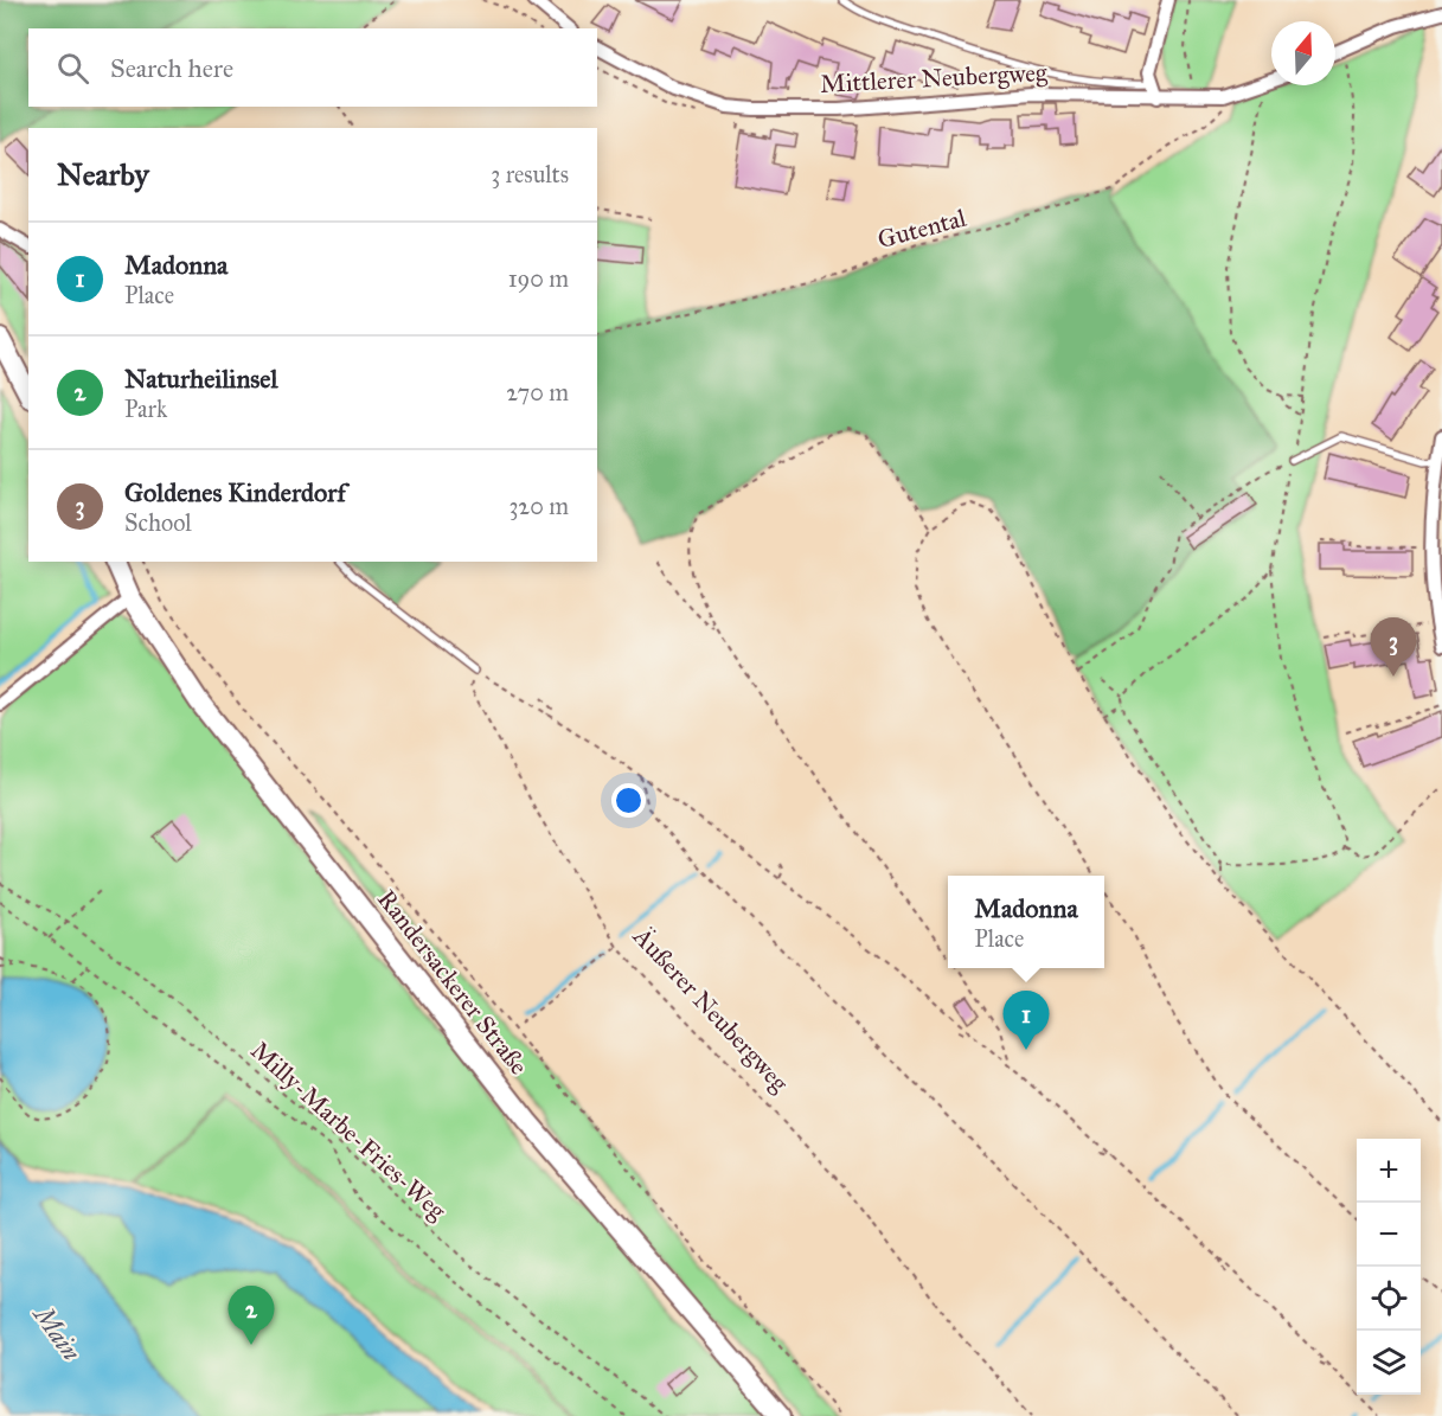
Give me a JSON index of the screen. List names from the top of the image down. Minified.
{"streets":{"main road":["Randersackerer Straße"],"street":["Mittlerer Neubergweg"],"path":["Gutental","Äußerer Neubergweg","Milly-Marbe-Fries-Weg"]},"crossings":[["Mittlerer Neubergweg","Gutental"]],"water":["Main"],"north":"top","page":{"search":"Search here","heading":["Nearby","3 results"],"list":[{"mark":"1","name":"Madonna","note":"Place","value":"190 m"},{"mark":"2","name":"Naturheilinsel","note":"Park","value":"270 m"},{"mark":"3","name":"Goldenes Kinderdorf","note":"School","value":"320 m"}],"pins":["3","1","2"],"popup":["Madonna","Place"],"map_buttons":["+","−"]}}
